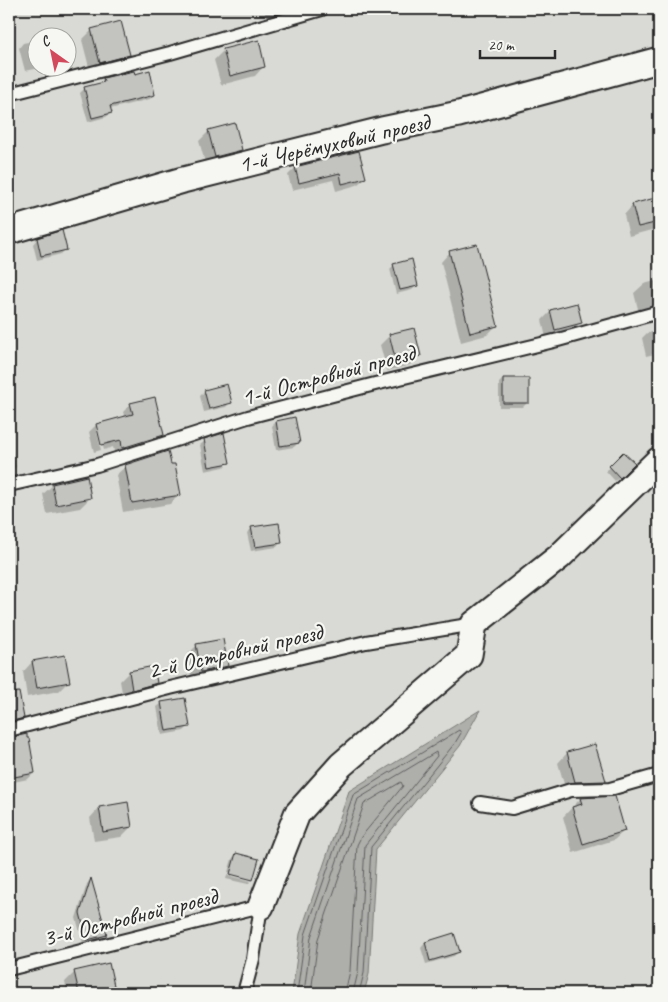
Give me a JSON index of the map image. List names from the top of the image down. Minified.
{"streets":{"street":["1-й Черёмуховый проезд"],"lane":["1-й Островной проезд","2-й Островной проезд","3-й Островной проезд"]},"scale_bar":"20 m","north":"top left"}
